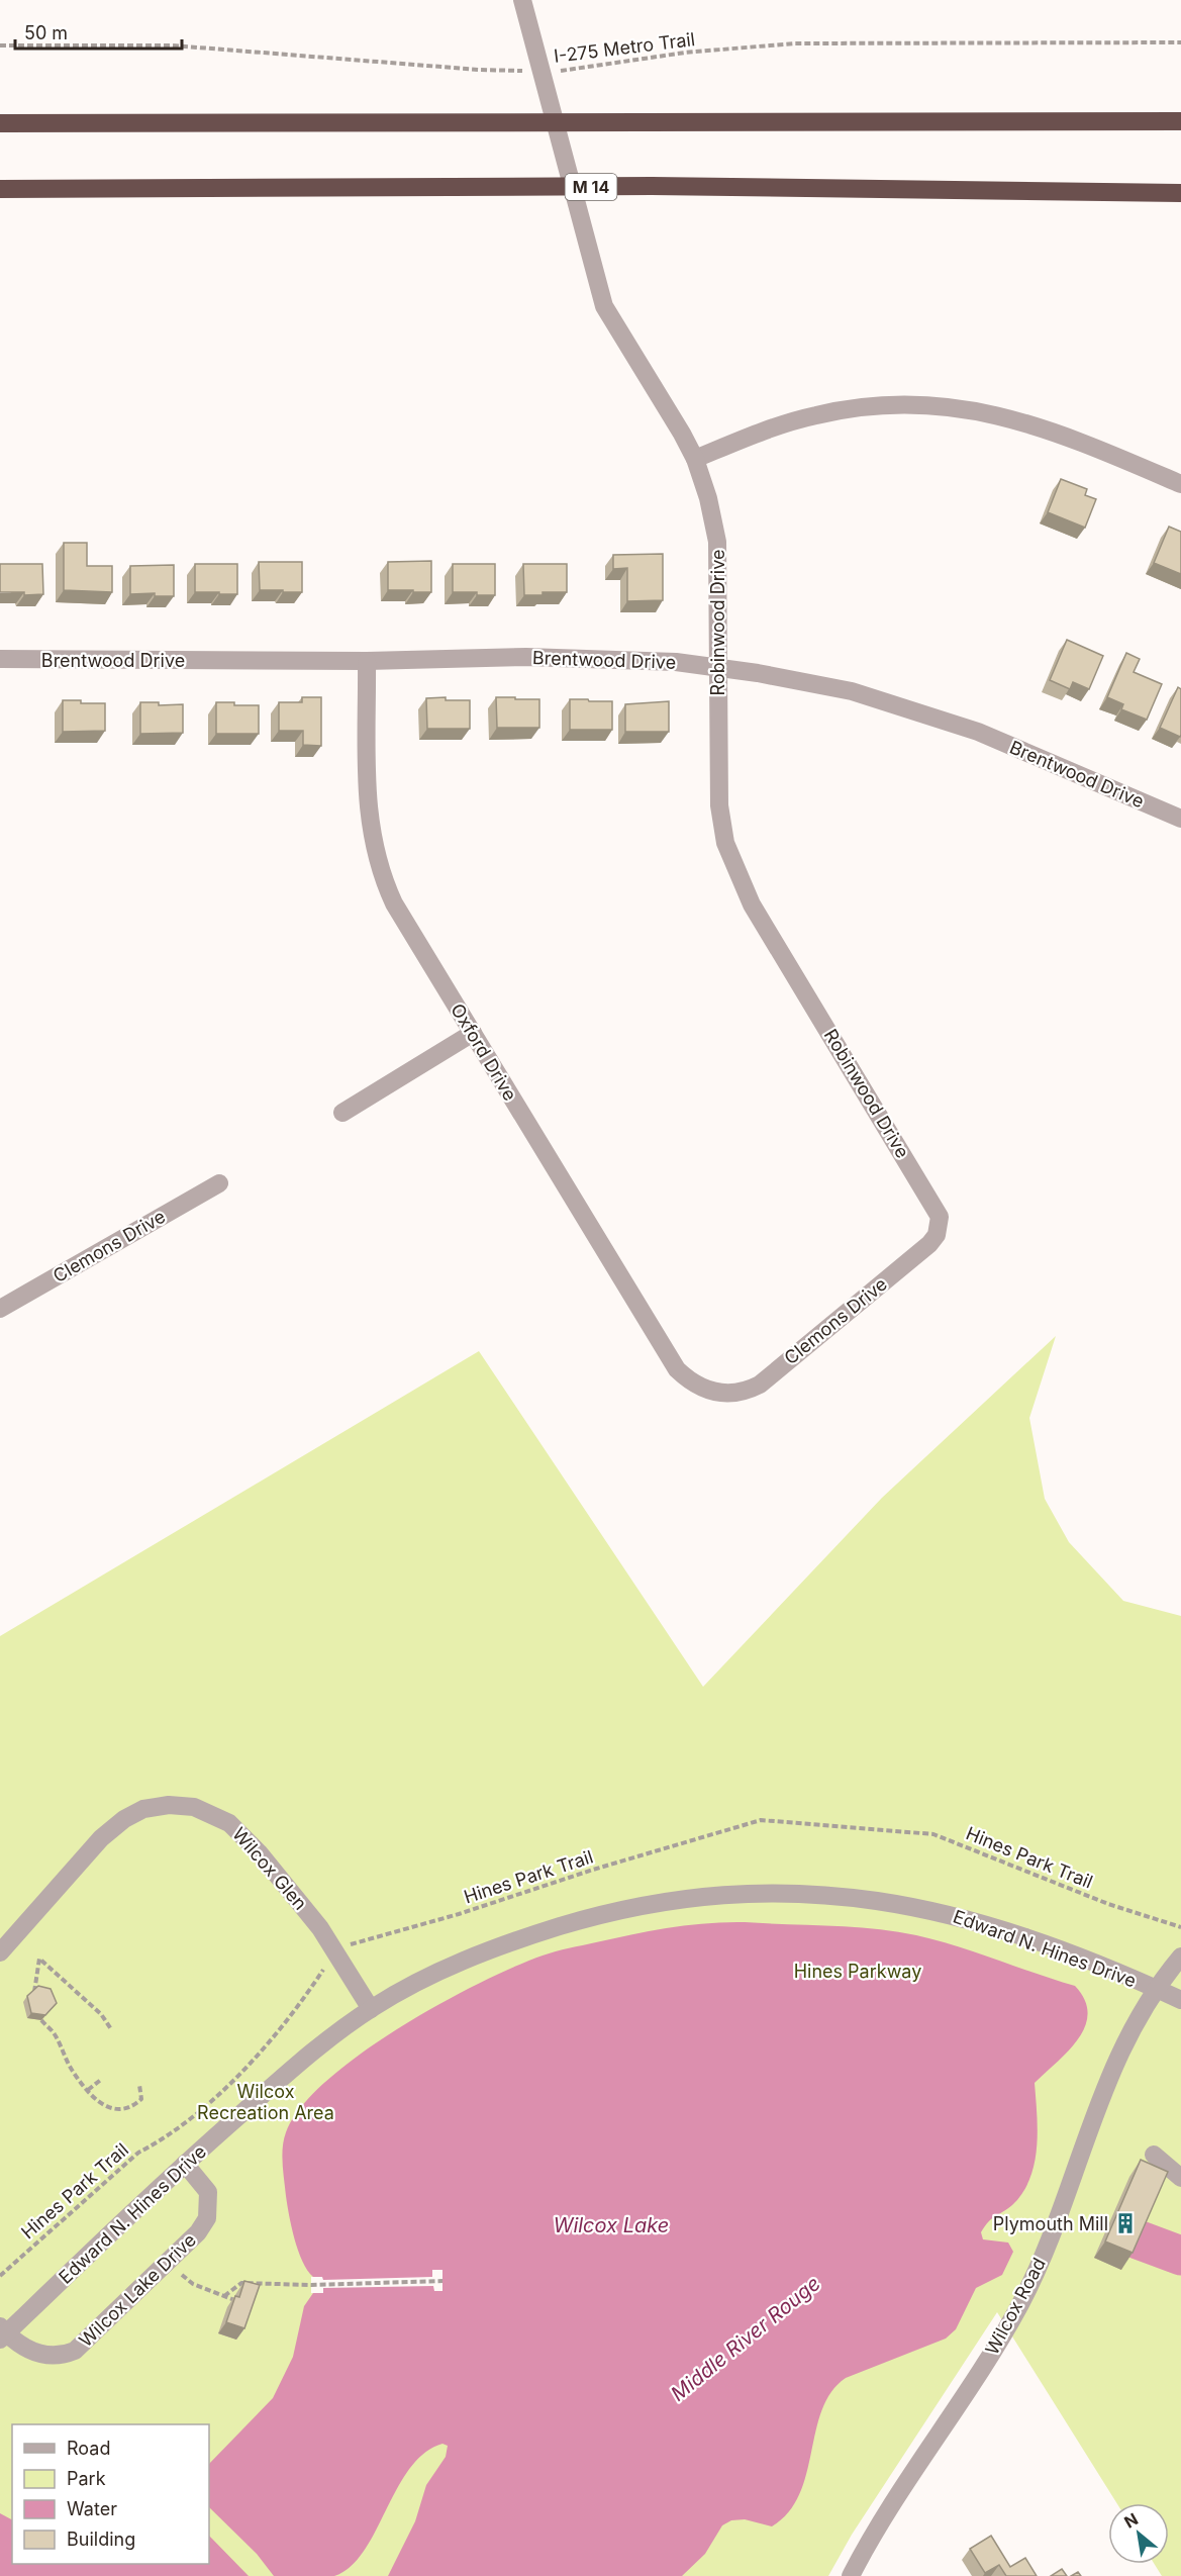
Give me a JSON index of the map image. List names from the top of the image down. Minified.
{"streets":{"highway":["M 14"],"street":["Robinwood Drive","Brentwood Drive","Oxford Drive","Clemons Drive","Wilcox Glen","Edward N. Hines Drive","Wilcox Lake Drive","Wilcox Road"],"path":["I-275 Metro Trail","Hines Park Trail"]},"crossings":[["Robinwood Drive","Brentwood Drive"],["Robinwood Drive","Clemons Drive"],["Brentwood Drive","Oxford Drive"],["Oxford Drive","Clemons Drive"],["Hines Park Trail","Wilcox Glen"],["Wilcox Glen","Edward N. Hines Drive"],["Edward N. Hines Drive","Wilcox Lake Drive"],["Edward N. Hines Drive","Wilcox Road"]],"water":["Wilcox Lake","Middle River Rouge"],"parks":["Hines Parkway","Wilcox Recreation Area"],"places":{"building":["Plymouth Mill"]},"legend":["Road","Park","Water","Building"],"scale_bar":"50 m","north":"top left"}
